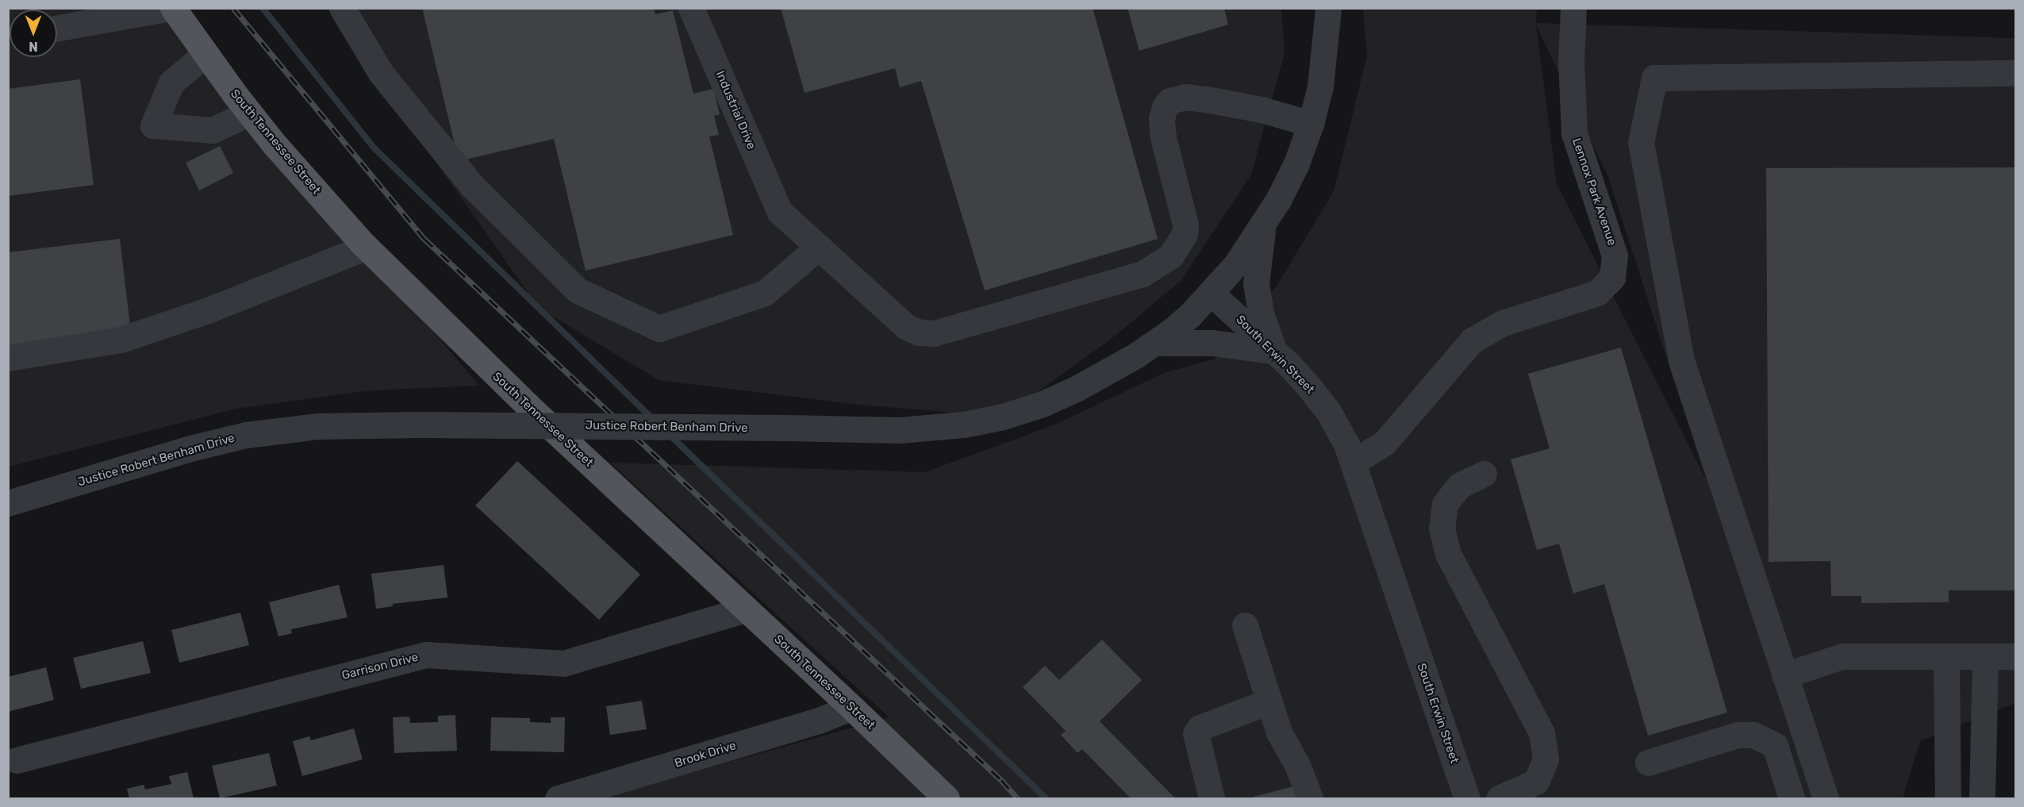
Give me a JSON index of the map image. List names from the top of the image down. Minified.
{"streets":{"main road":["South Tennessee Street"],"street":["Industrial Drive","Lennox Park Avenue","South Erwin Street","Justice Robert Benham Drive","Garrison Drive","Brook Drive"]},"crossings":[["South Tennessee Street","Garrison Drive"],["South Tennessee Street","Brook Drive"],["Lennox Park Avenue","South Erwin Street"],["South Erwin Street","Justice Robert Benham Drive"]],"north":"bottom"}
